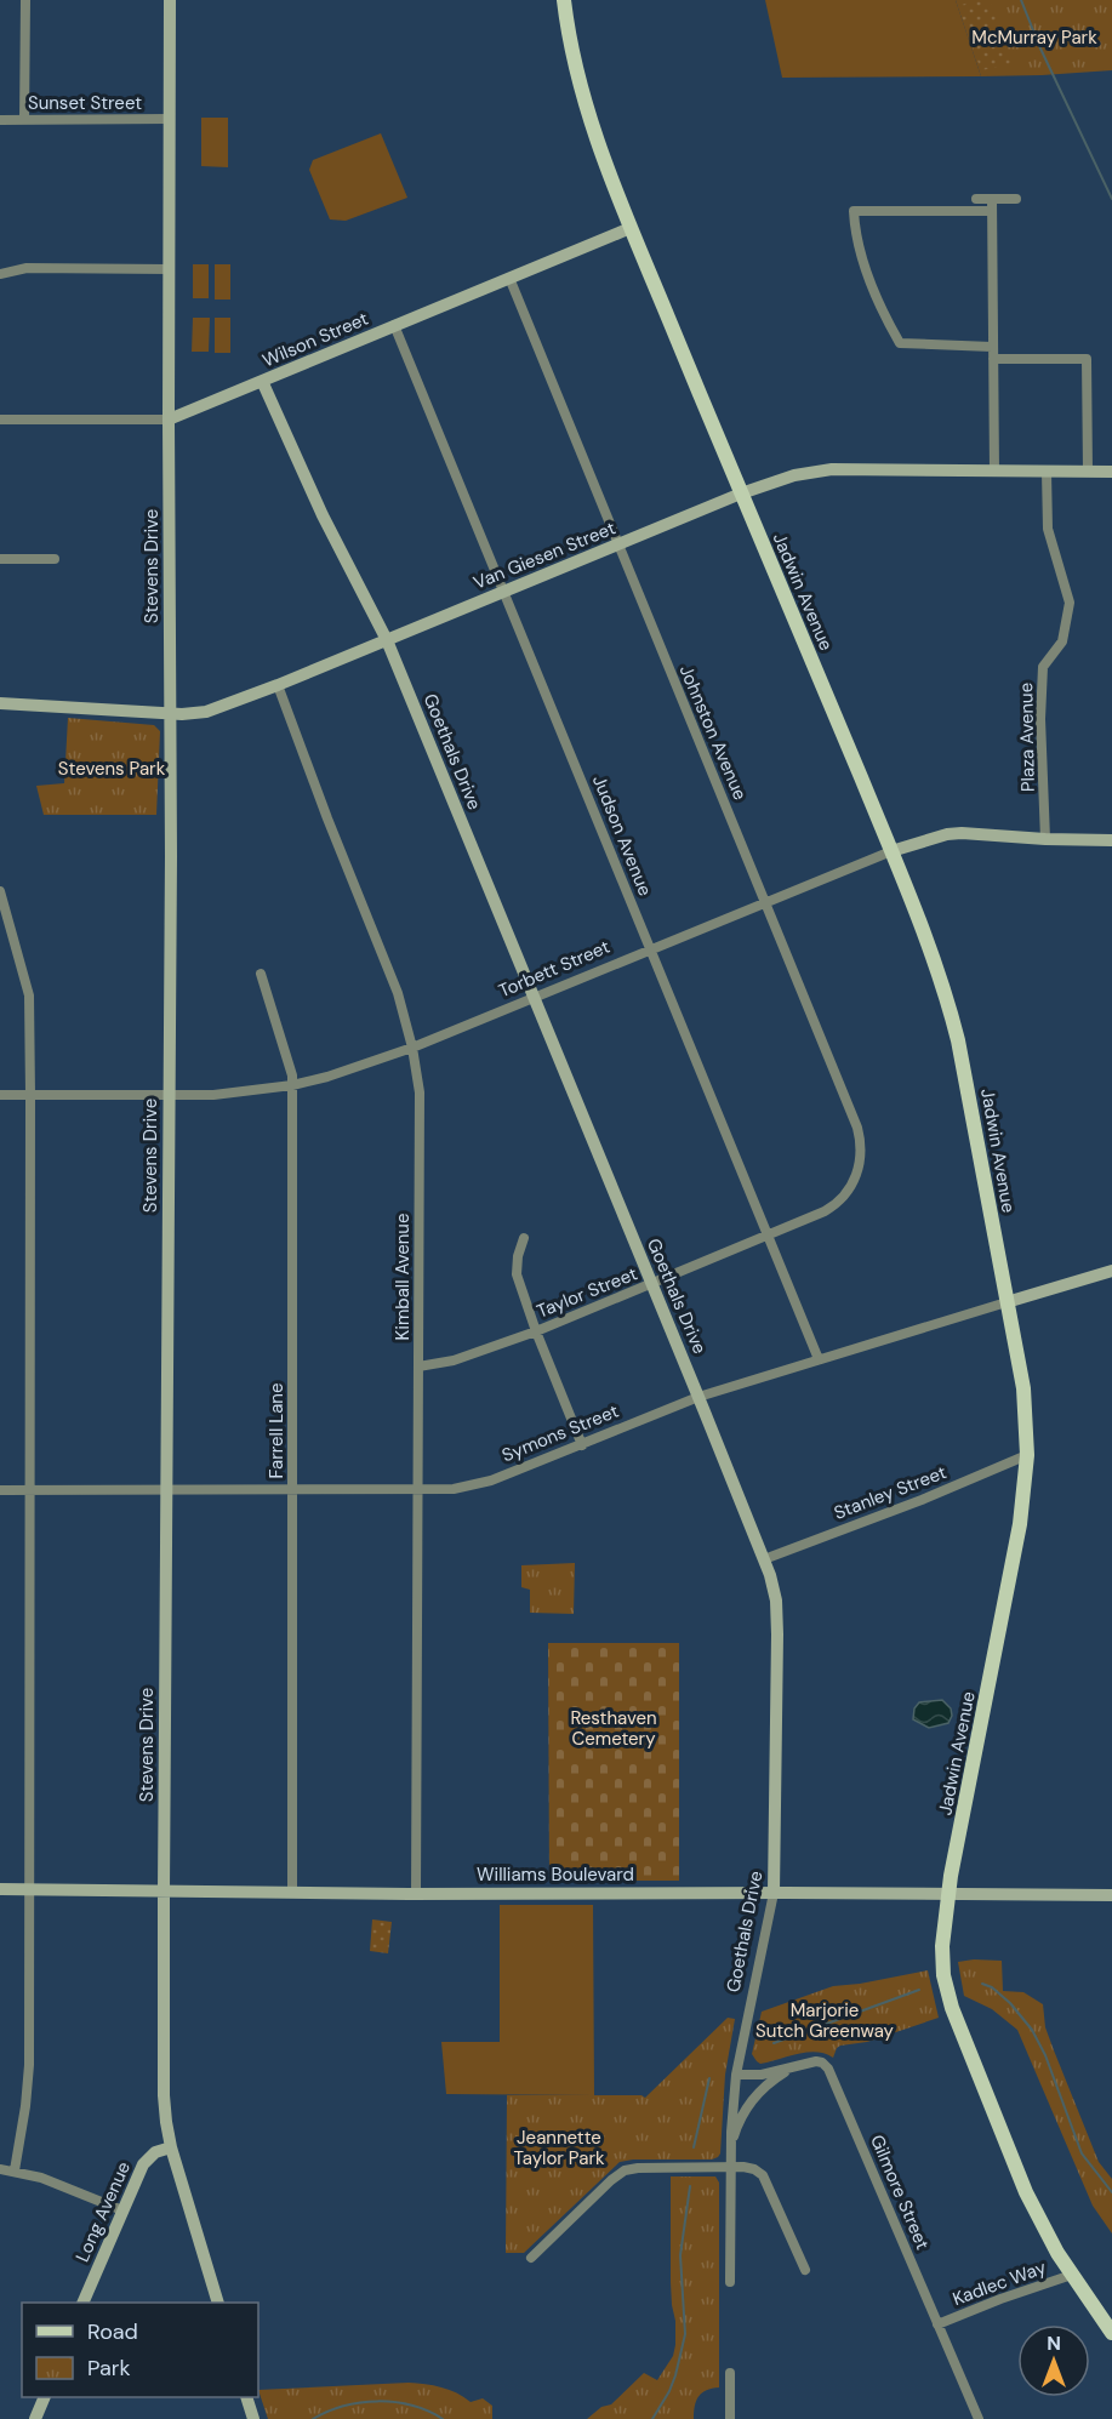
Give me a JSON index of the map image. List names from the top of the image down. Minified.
{"streets":{"main road":["Jadwin Avenue"],"street":["Sunset Street","Wilson Street","Van Giesen Street","Stevens Drive","Johnston Avenue","Plaza Avenue","Goethals Drive","Judson Avenue","Torbett Street","Kimball Avenue","Taylor Street","Farrell Lane","Symons Street","Stanley Street","Williams Boulevard","Gilmore Street","Long Avenue","Kadlec Way"]},"crossings":[["Sunset Street","Stevens Drive"],["Wilson Street","Stevens Drive"],["Wilson Street","Jadwin Avenue"],["Wilson Street","Johnston Avenue"],["Wilson Street","Goethals Drive"],["Wilson Street","Judson Avenue"],["Van Giesen Street","Stevens Drive"],["Van Giesen Street","Jadwin Avenue"],["Van Giesen Street","Johnston Avenue"],["Van Giesen Street","Plaza Avenue"],["Van Giesen Street","Goethals Drive"],["Van Giesen Street","Judson Avenue"],["Van Giesen Street","Kimball Avenue"],["Stevens Drive","Torbett Street"],["Stevens Drive","Symons Street"],["Stevens Drive","Williams Boulevard"],["Stevens Drive","Long Avenue"],["Jadwin Avenue","Torbett Street"],["Jadwin Avenue","Symons Street"],["Jadwin Avenue","Stanley Street"],["Jadwin Avenue","Williams Boulevard"],["Jadwin Avenue","Kadlec Way"],["Johnston Avenue","Torbett Street"],["Johnston Avenue","Taylor Street"],["Plaza Avenue","Torbett Street"],["Goethals Drive","Torbett Street"],["Goethals Drive","Taylor Street"],["Goethals Drive","Symons Street"],["Goethals Drive","Stanley Street"],["Goethals Drive","Williams Boulevard"],["Goethals Drive","Gilmore Street"],["Judson Avenue","Torbett Street"],["Judson Avenue","Taylor Street"],["Judson Avenue","Symons Street"],["Torbett Street","Kimball Avenue"],["Torbett Street","Farrell Lane"],["Kimball Avenue","Taylor Street"],["Kimball Avenue","Symons Street"],["Kimball Avenue","Williams Boulevard"],["Farrell Lane","Symons Street"],["Farrell Lane","Williams Boulevard"],["Gilmore Street","Kadlec Way"]],"parks":["McMurray Park","Stevens Park","Resthaven Cemetery","Marjorie Sutch Greenway","Jeannette Taylor Park"],"legend":["Road","Park"],"north":"top"}
